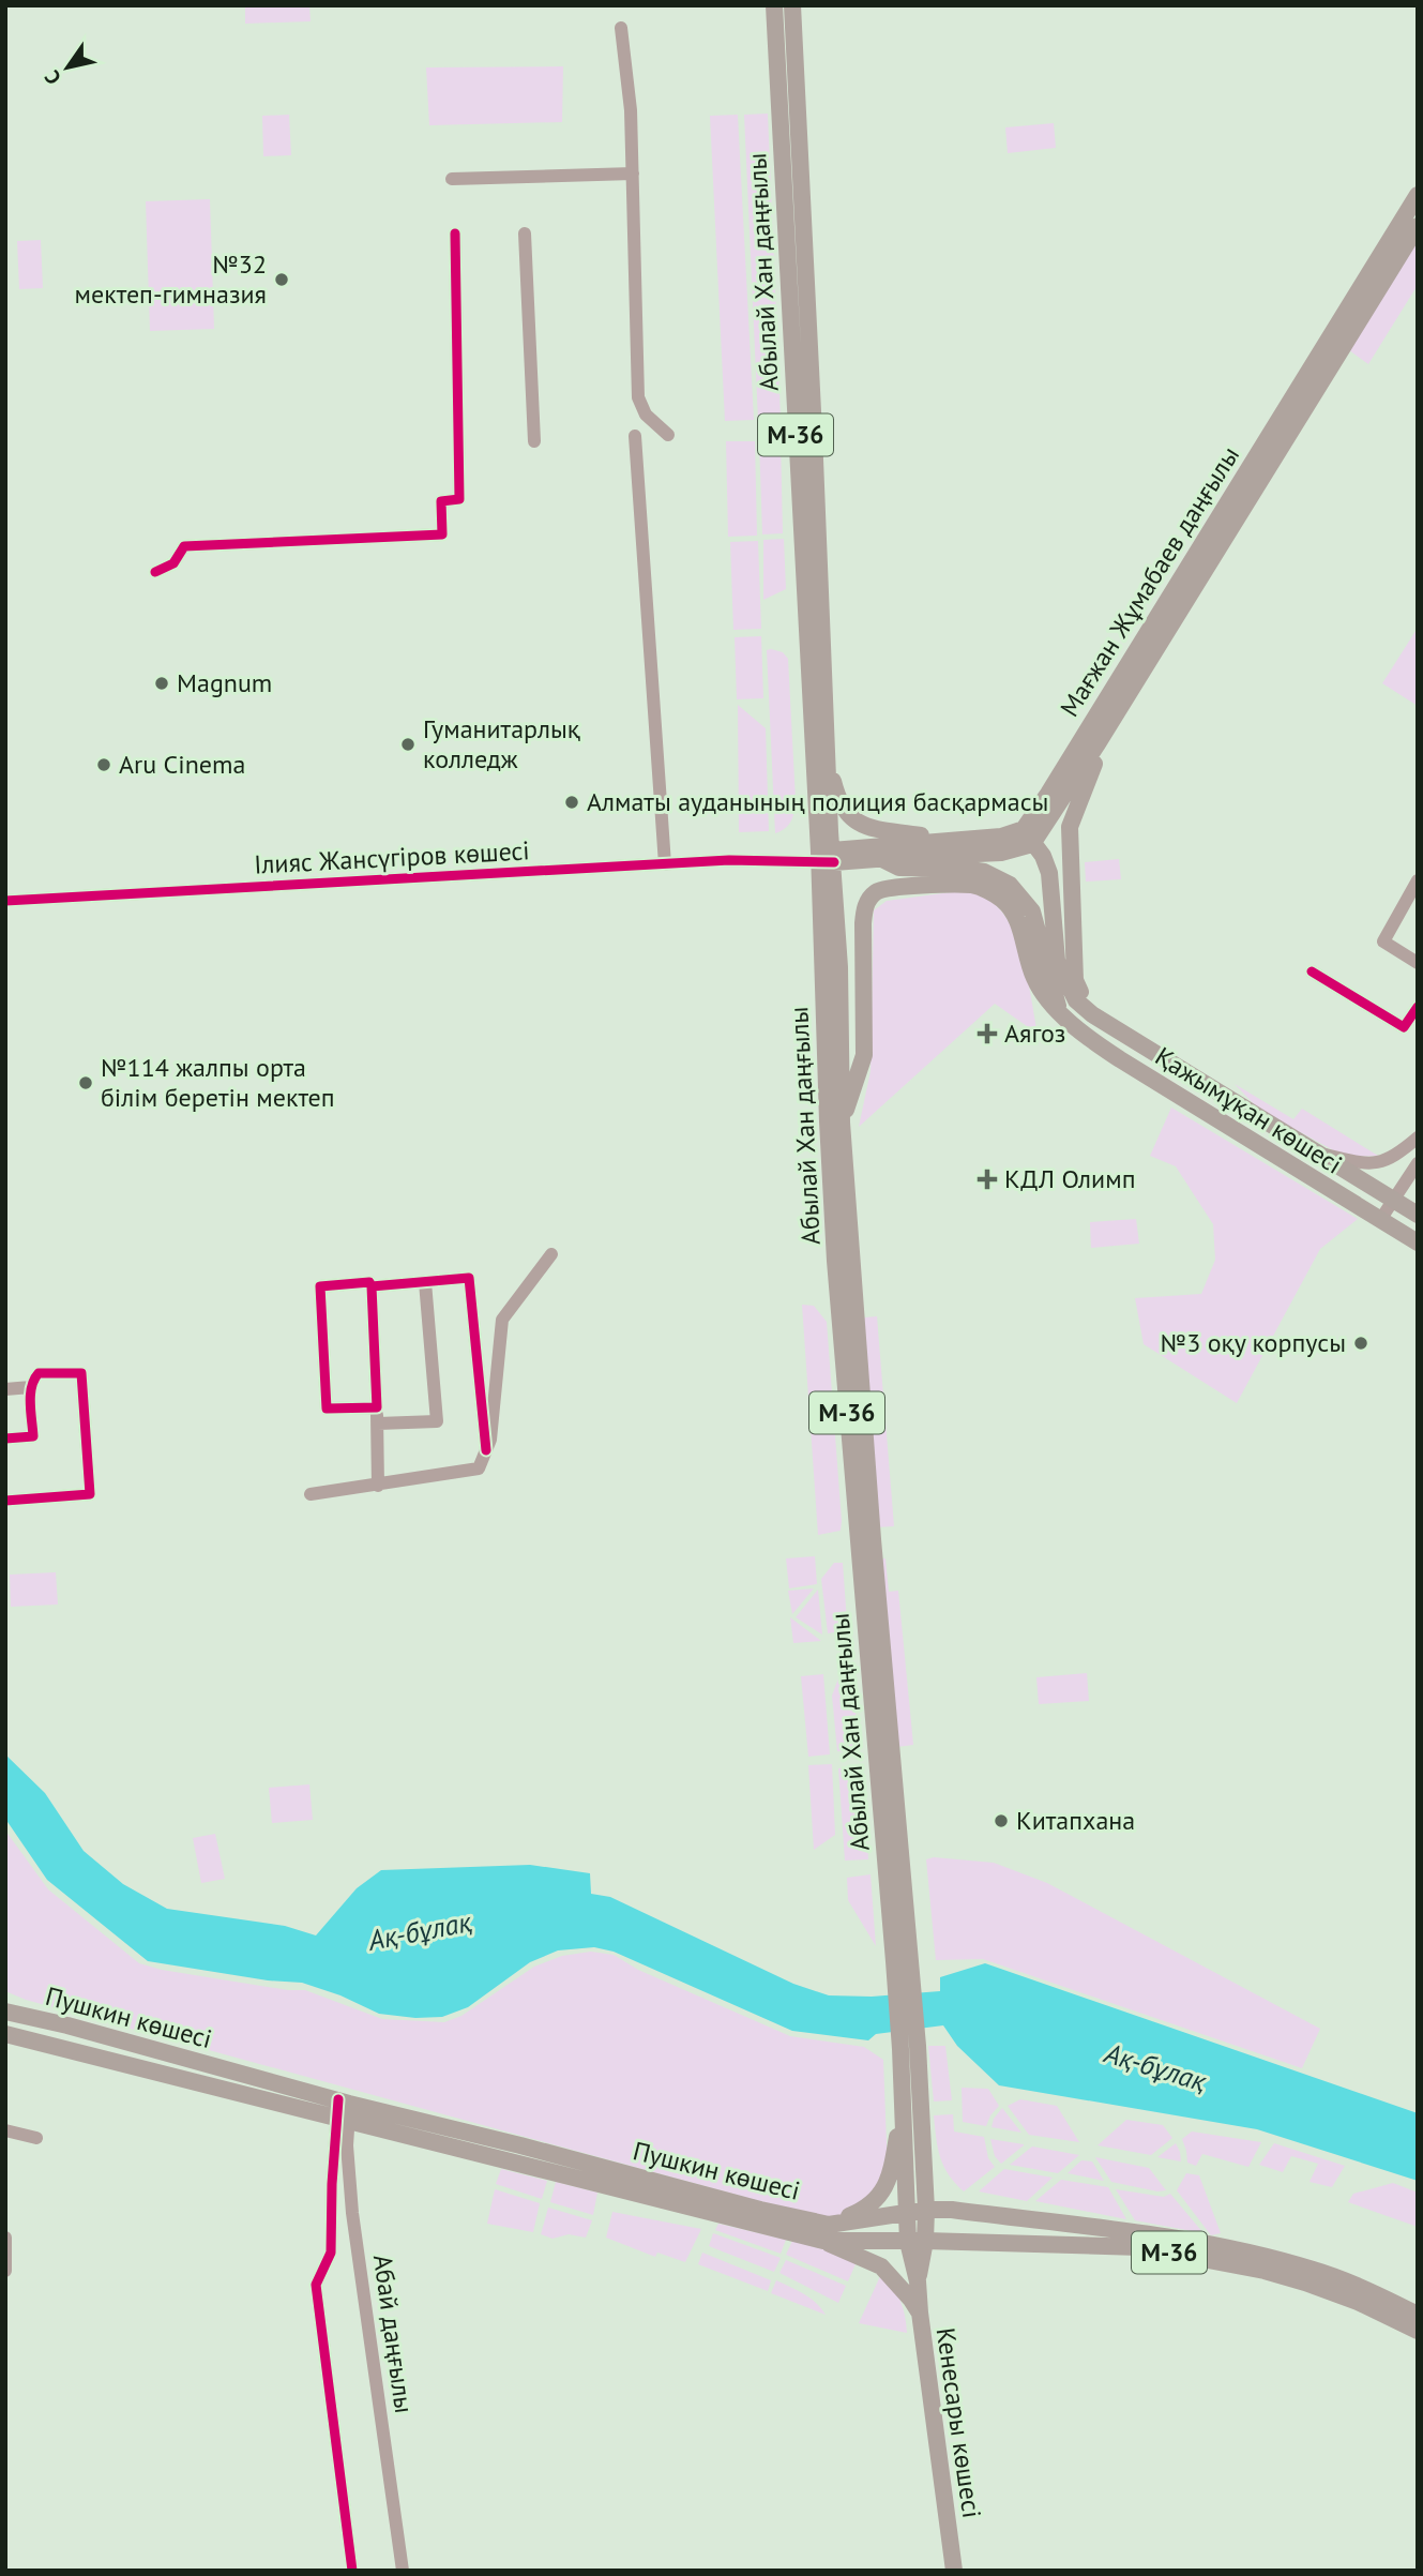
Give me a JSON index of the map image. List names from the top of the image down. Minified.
{"streets":{"main road":["Абылай Хан даңғылы","M-36","Мағжан Жұмабаев даңғылы","Қажымұқан көшесі","Пушкин көшесі","Кенесары көшесі"],"street":["Ілияс Жансүгіров көшесі","Абай даңғылы"]},"crossings":[["Абылай Хан даңғылы","Ілияс Жансүгіров көшесі"],["Абылай Хан даңғылы","Қажымұқан көшесі"],["Абылай Хан даңғылы","Пушкин көшесі"],["Абылай Хан даңғылы","Кенесары көшесі"],["Пушкин көшесі","Абай даңғылы"],["Пушкин көшесі","Кенесары көшесі"]],"water":["Ақ-бұлақ"],"places":{"other":["№32 мектеп-гимназия","Magnum","Гуманитарлық колледж","Aru Cinema","Алматы ауданының полиция басқармасы","№114 жалпы орта білім беретін мектеп","№3 оқу корпусы","Китапхана"],"health":["Аягоз","КДЛ Олимп"]},"north":"bottom left"}
